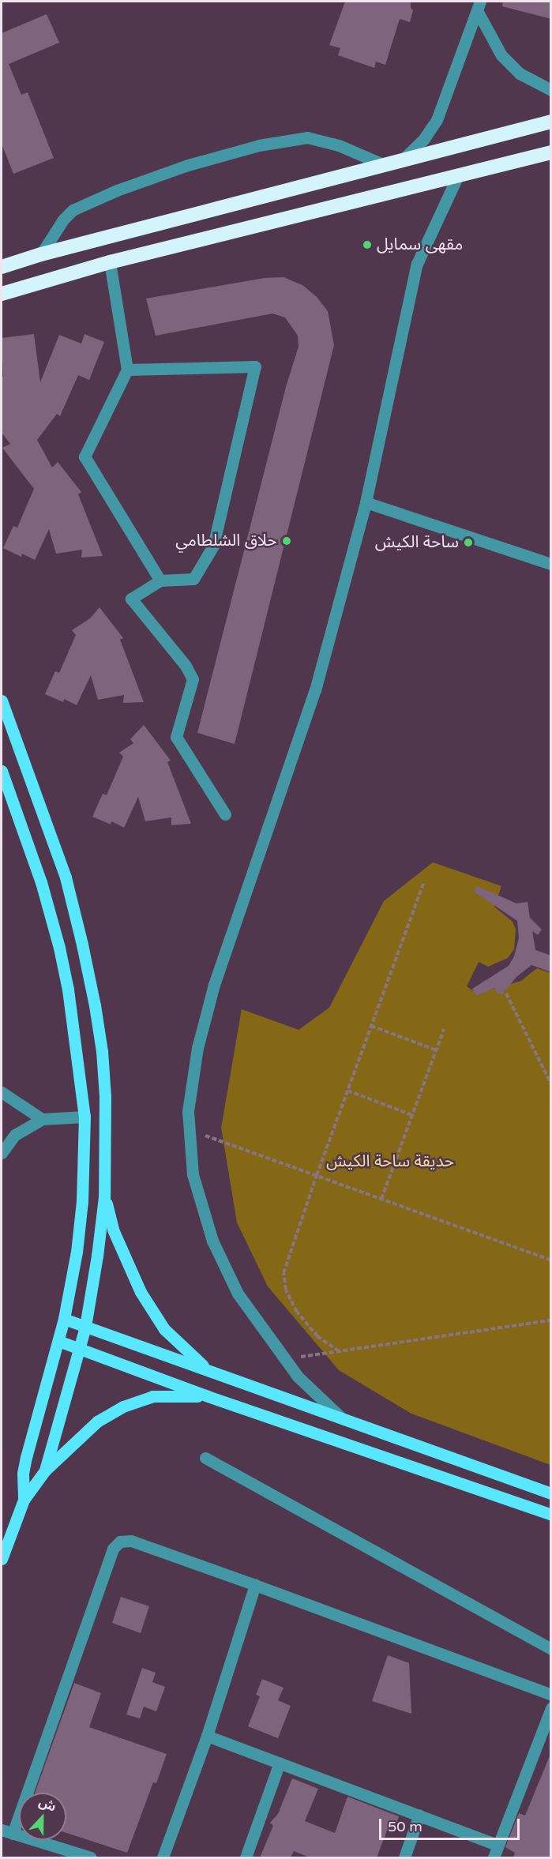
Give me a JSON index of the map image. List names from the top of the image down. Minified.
{"parks":["حديقة ساحة الكيش"],"places":["مقهى سمايل","حلاق الشلطامي","ساحة الكيش"],"scale_bar":"50 m","north":"top"}
